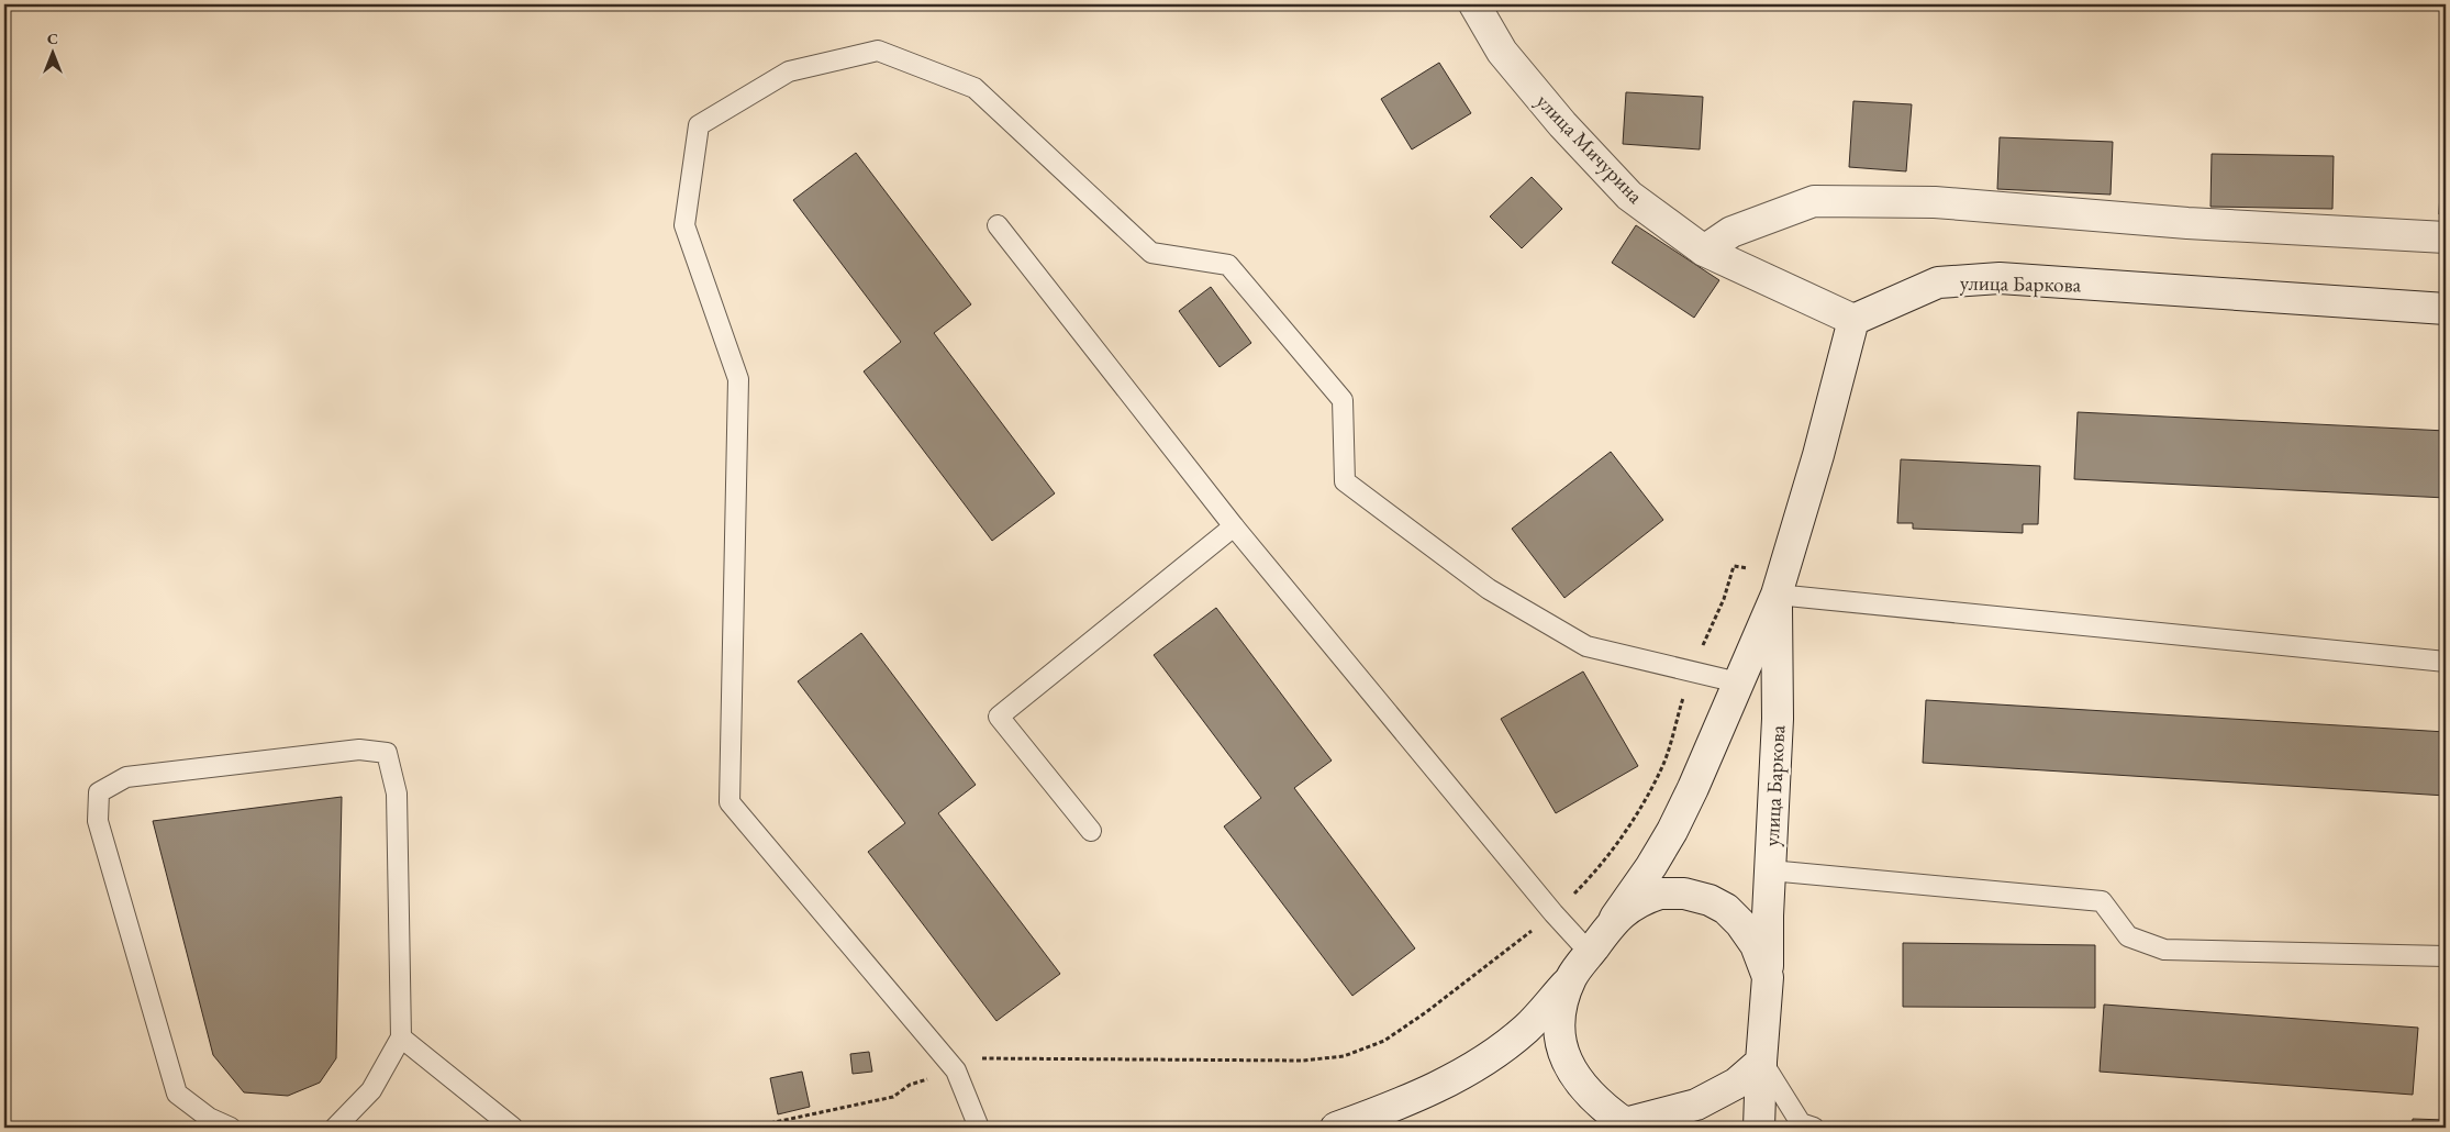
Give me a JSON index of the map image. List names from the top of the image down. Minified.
{"streets":{"main road":["улица Мичурина","улица Баркова"]},"crossings":[["улица Мичурина","улица Баркова"]],"north":"top"}
